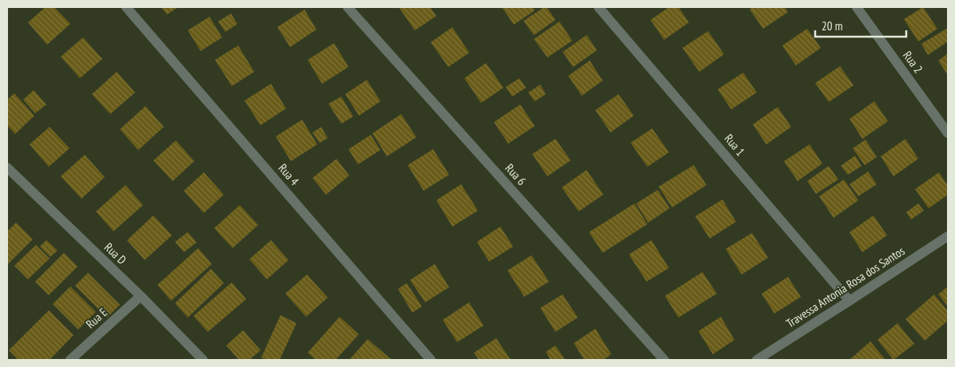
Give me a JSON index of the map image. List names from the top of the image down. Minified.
{"streets":{"street":["Rua 2","Rua 1","Rua 4","Rua 6","Rua D","Travessa Antonia Rosa dos Santos","Rua E"]},"crossings":[["Rua 1","Travessa Antonia Rosa dos Santos"],["Rua D","Rua E"]],"scale_bar":"20 m"}
